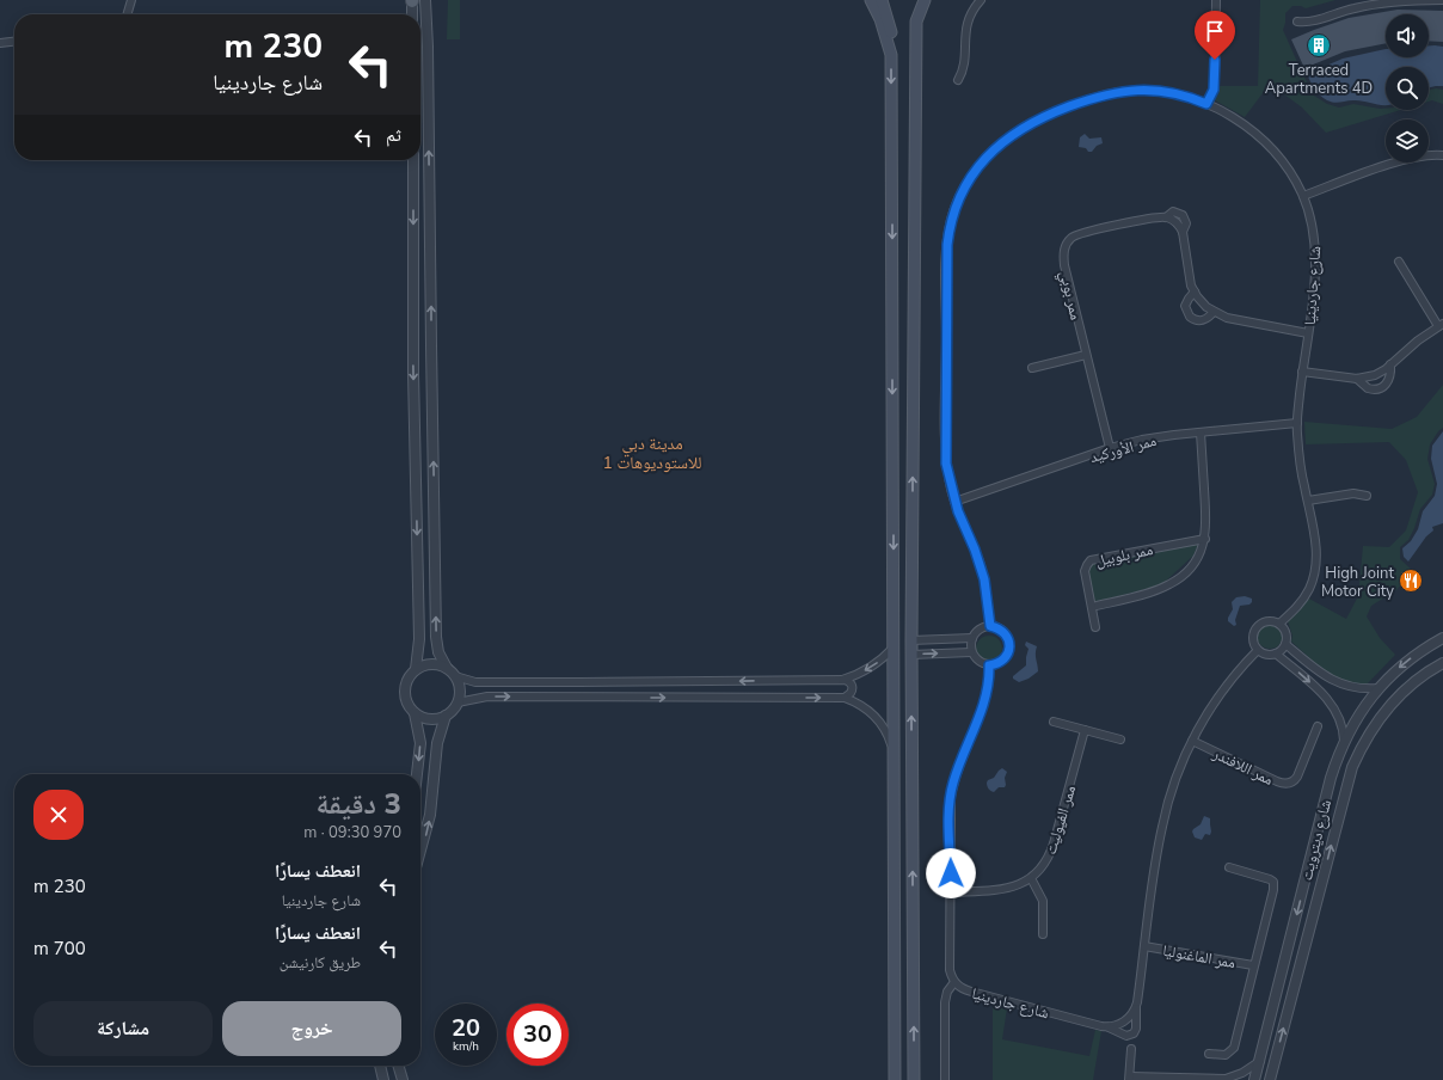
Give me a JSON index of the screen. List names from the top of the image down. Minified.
{"streets":{"street":["شارع جاردينيا","ممر بوبي","ممر الأوركيد","ممر بلوبيل","ممر اللافندر","ممر الفيوليت","شارع ديترويت","ممر الماغنوليا"]},"crossings":[["شارع جاردينيا","ممر بوبي"],["شارع جاردينيا","ممر الأوركيد"],["شارع جاردينيا","ممر اللافندر"],["شارع جاردينيا","ممر الفيوليت"],["شارع جاردينيا","ممر الماغنوليا"],["ممر بوبي","ممر الأوركيد"]],"districts":["مدينة دبي للاستوديوهات 1"],"places":{"building":["Terraced Apartments 4D"],"restaurant":["High Joint Motor City"]},"page":{"turn":["230 m","شارع جاردينيا"],"then":"ثم","heading":["3 دقيقة","970 m · 09:30"],"list":[{"name":"انعطف يسارًا","note":"شارع جاردينيا","value":"230 m"},{"name":"انعطف يسارًا","note":"طريق كارنيشن","value":"700 m"}],"buttons":["خروج","مشاركة"],"speed":"20 km/h","limit":"30"}}
